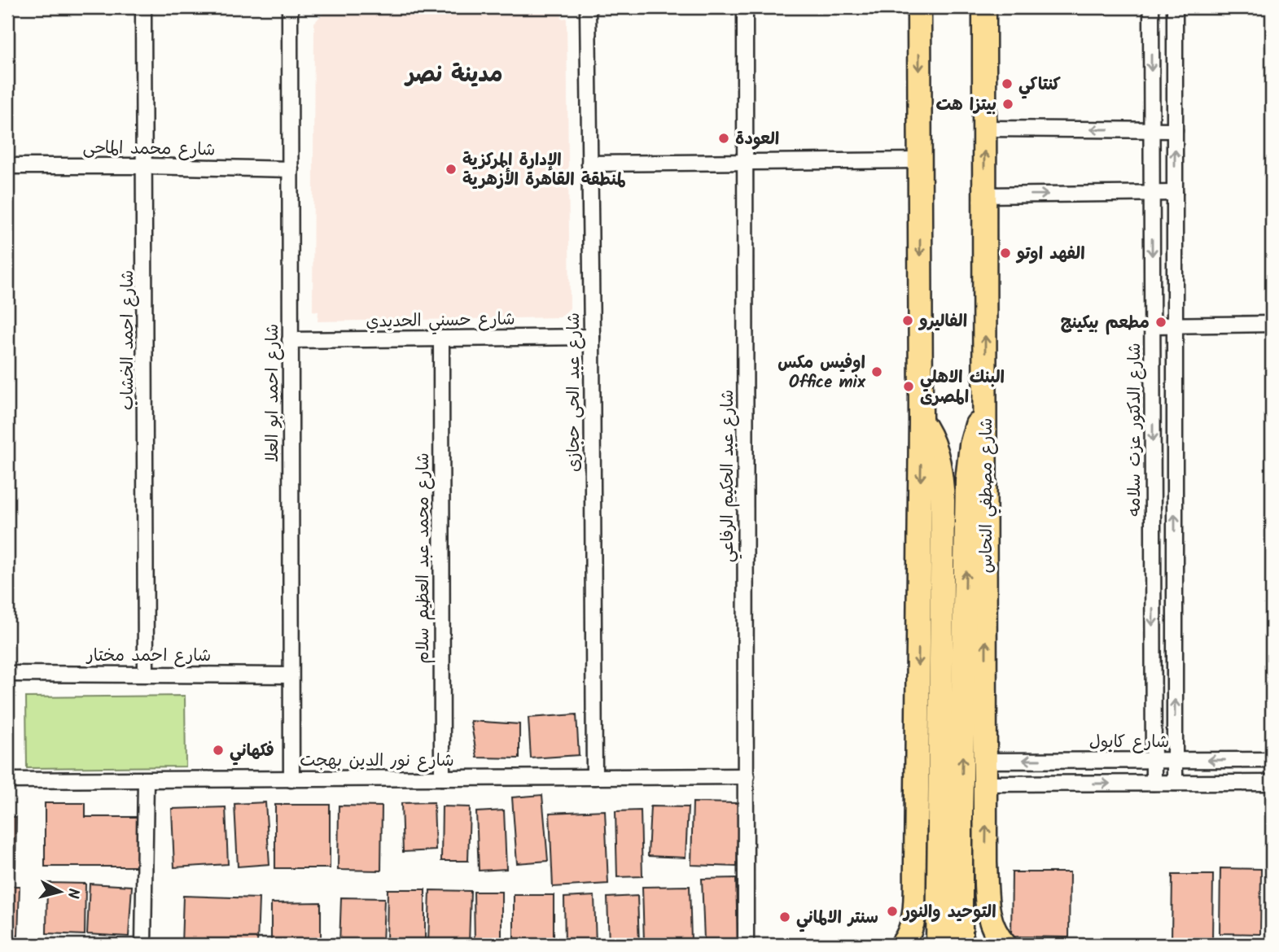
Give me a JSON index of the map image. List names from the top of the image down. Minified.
{"streets":{"main road":["شارع مصطفي النحاس"],"street":["شارع محمد الماحى","شارع حسني الحديدي","شارع احمد الخشاب","شارع عبد الحى حجازى","شارع احمد ابو العلا","شارع الدكتور عزت سلامه","شارع عبد الحكيم الرفاعي","شارع محمد عبد العظيم سلام","شارع احمد مختار","شارع كابول","شارع نور الدين بهجت"]},"crossings":[["شارع محمد الماحى","شارع احمد الخشاب"],["شارع محمد الماحى","شارع احمد ابو العلا"],["شارع حسني الحديدي","شارع عبد الحى حجازى"],["شارع حسني الحديدي","شارع احمد ابو العلا"],["شارع حسني الحديدي","شارع محمد عبد العظيم سلام"],["شارع احمد الخشاب","شارع احمد مختار"],["شارع عبد الحى حجازى","شارع نور الدين بهجت"],["شارع احمد ابو العلا","شارع احمد مختار"],["شارع احمد ابو العلا","شارع نور الدين بهجت"],["شارع الدكتور عزت سلامه","شارع كابول"],["شارع عبد الحكيم الرفاعي","شارع نور الدين بهجت"],["شارع مصطفي النحاس","شارع كابول"],["شارع محمد عبد العظيم سلام","شارع نور الدين بهجت"]],"districts":["مدينة نصر"],"places":["كنتاكي","بيتزا هت","العودة","الإدارة المركزية لمنطقة القاهرة الأزهرية","الفهد اوتو","الفاليرو","مطعم بيكينج","اوفيس مكس Office mix","البنك الاهلي المصرى","فكهاني","التوحيد والنور","سنتر الالماني"],"north":"right"}
